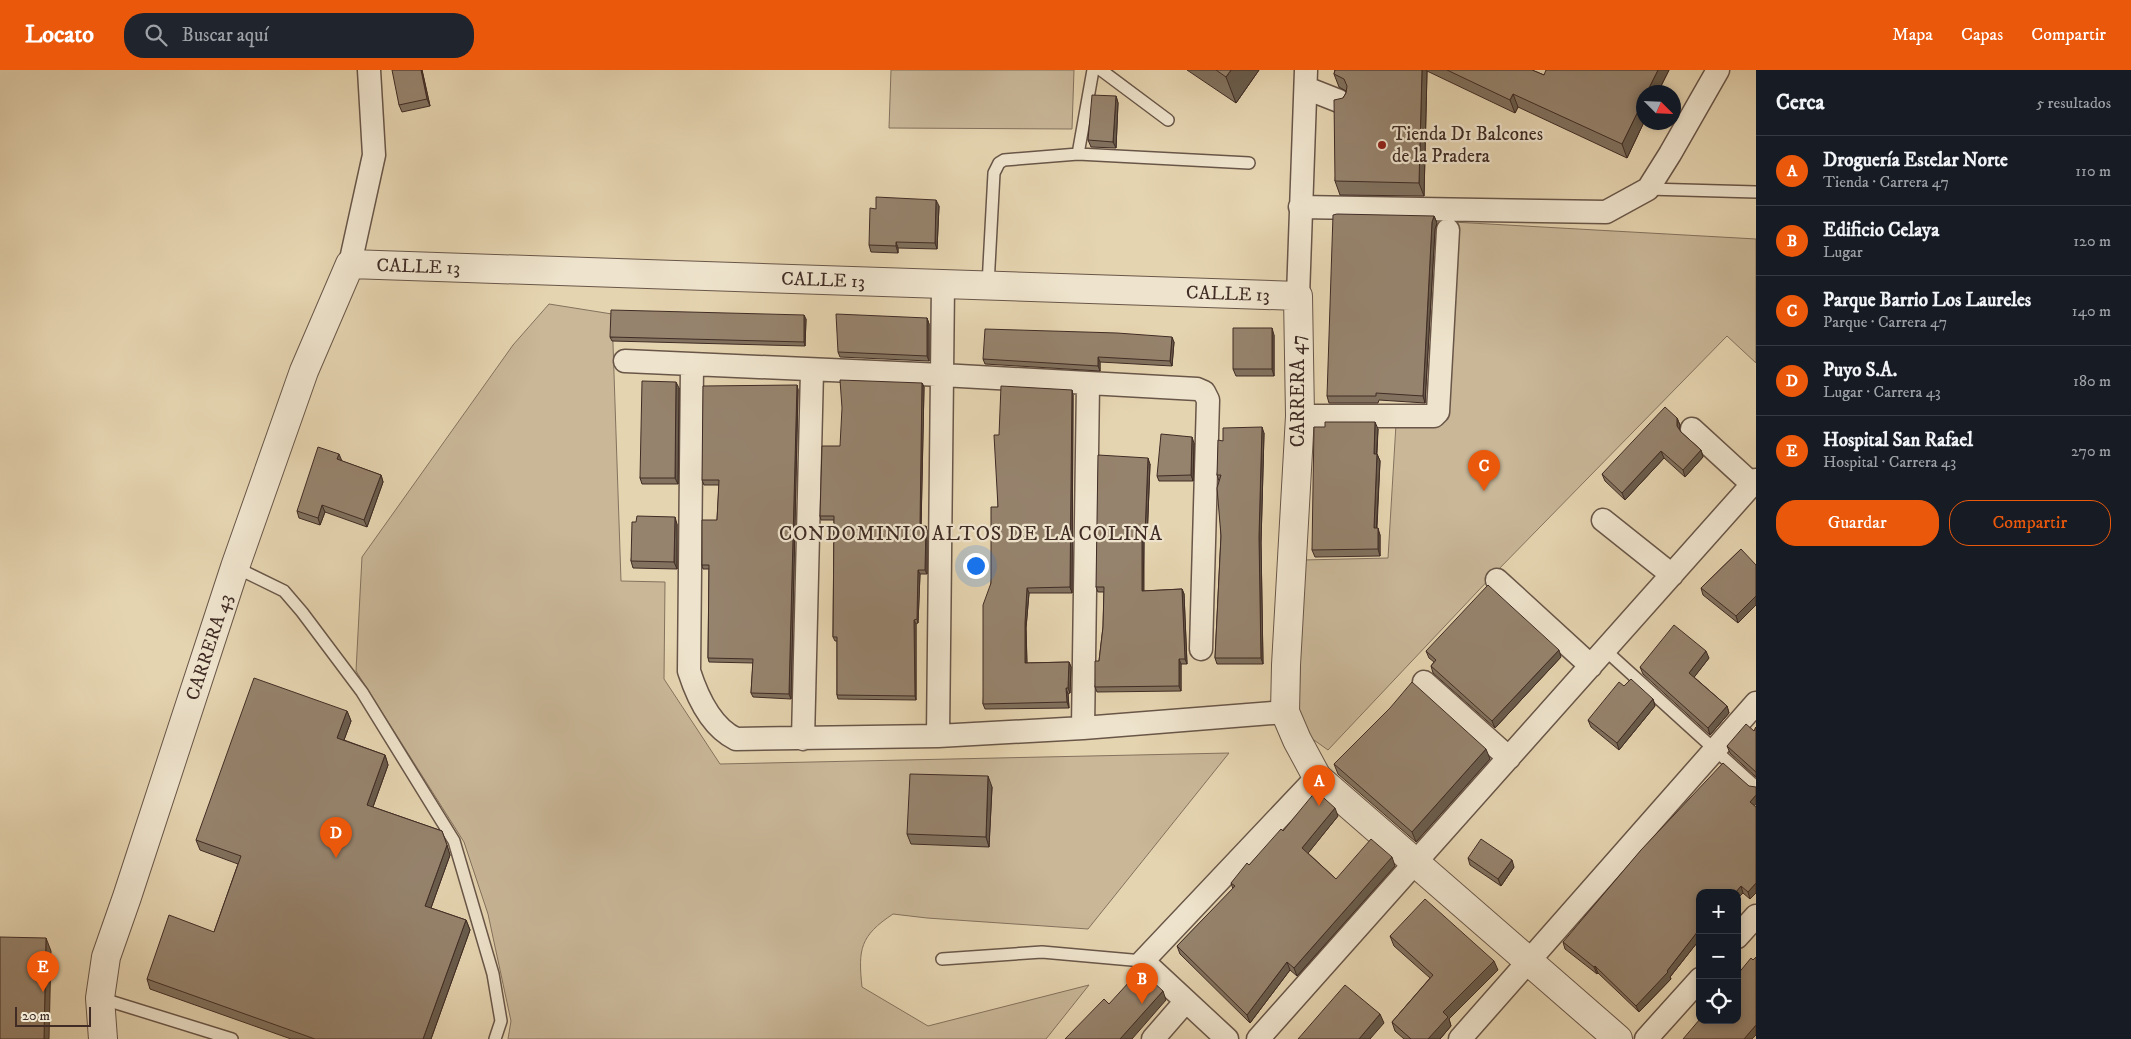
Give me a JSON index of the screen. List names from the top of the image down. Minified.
{"streets":{"street":["CALLE 13","CARRERA 47","CARRERA 43"]},"crossings":[["CALLE 13","CARRERA 47"],["CALLE 13","CARRERA 43"]],"districts":["CONDOMINIO ALTOS DE LA COLINA"],"places":["Tienda D1 Balcones de la Pradera"],"scale_bar":"20 m","north":"bottom right","page":{"header":"Locato","search":"Buscar aquí","nav":["Mapa","Capas","Compartir"],"heading":["Cerca","5 resultados"],"list":[{"mark":"A","name":"Droguería Estelar Norte","note":"Tienda · Carrera 47","value":"110 m"},{"mark":"B","name":"Edificio Celaya","note":"Lugar","value":"120 m"},{"mark":"C","name":"Parque Barrio Los Laureles","note":"Parque · Carrera 47","value":"140 m"},{"mark":"D","name":"Puyo S.A.","note":"Lugar · Carrera 43","value":"180 m"},{"mark":"E","name":"Hospital San Rafael","note":"Hospital · Carrera 43","value":"270 m"}],"pins":["C","A","D","E","B"],"buttons":["Guardar","Compartir"],"map_buttons":["+","−"],"scale":"20 m"}}
